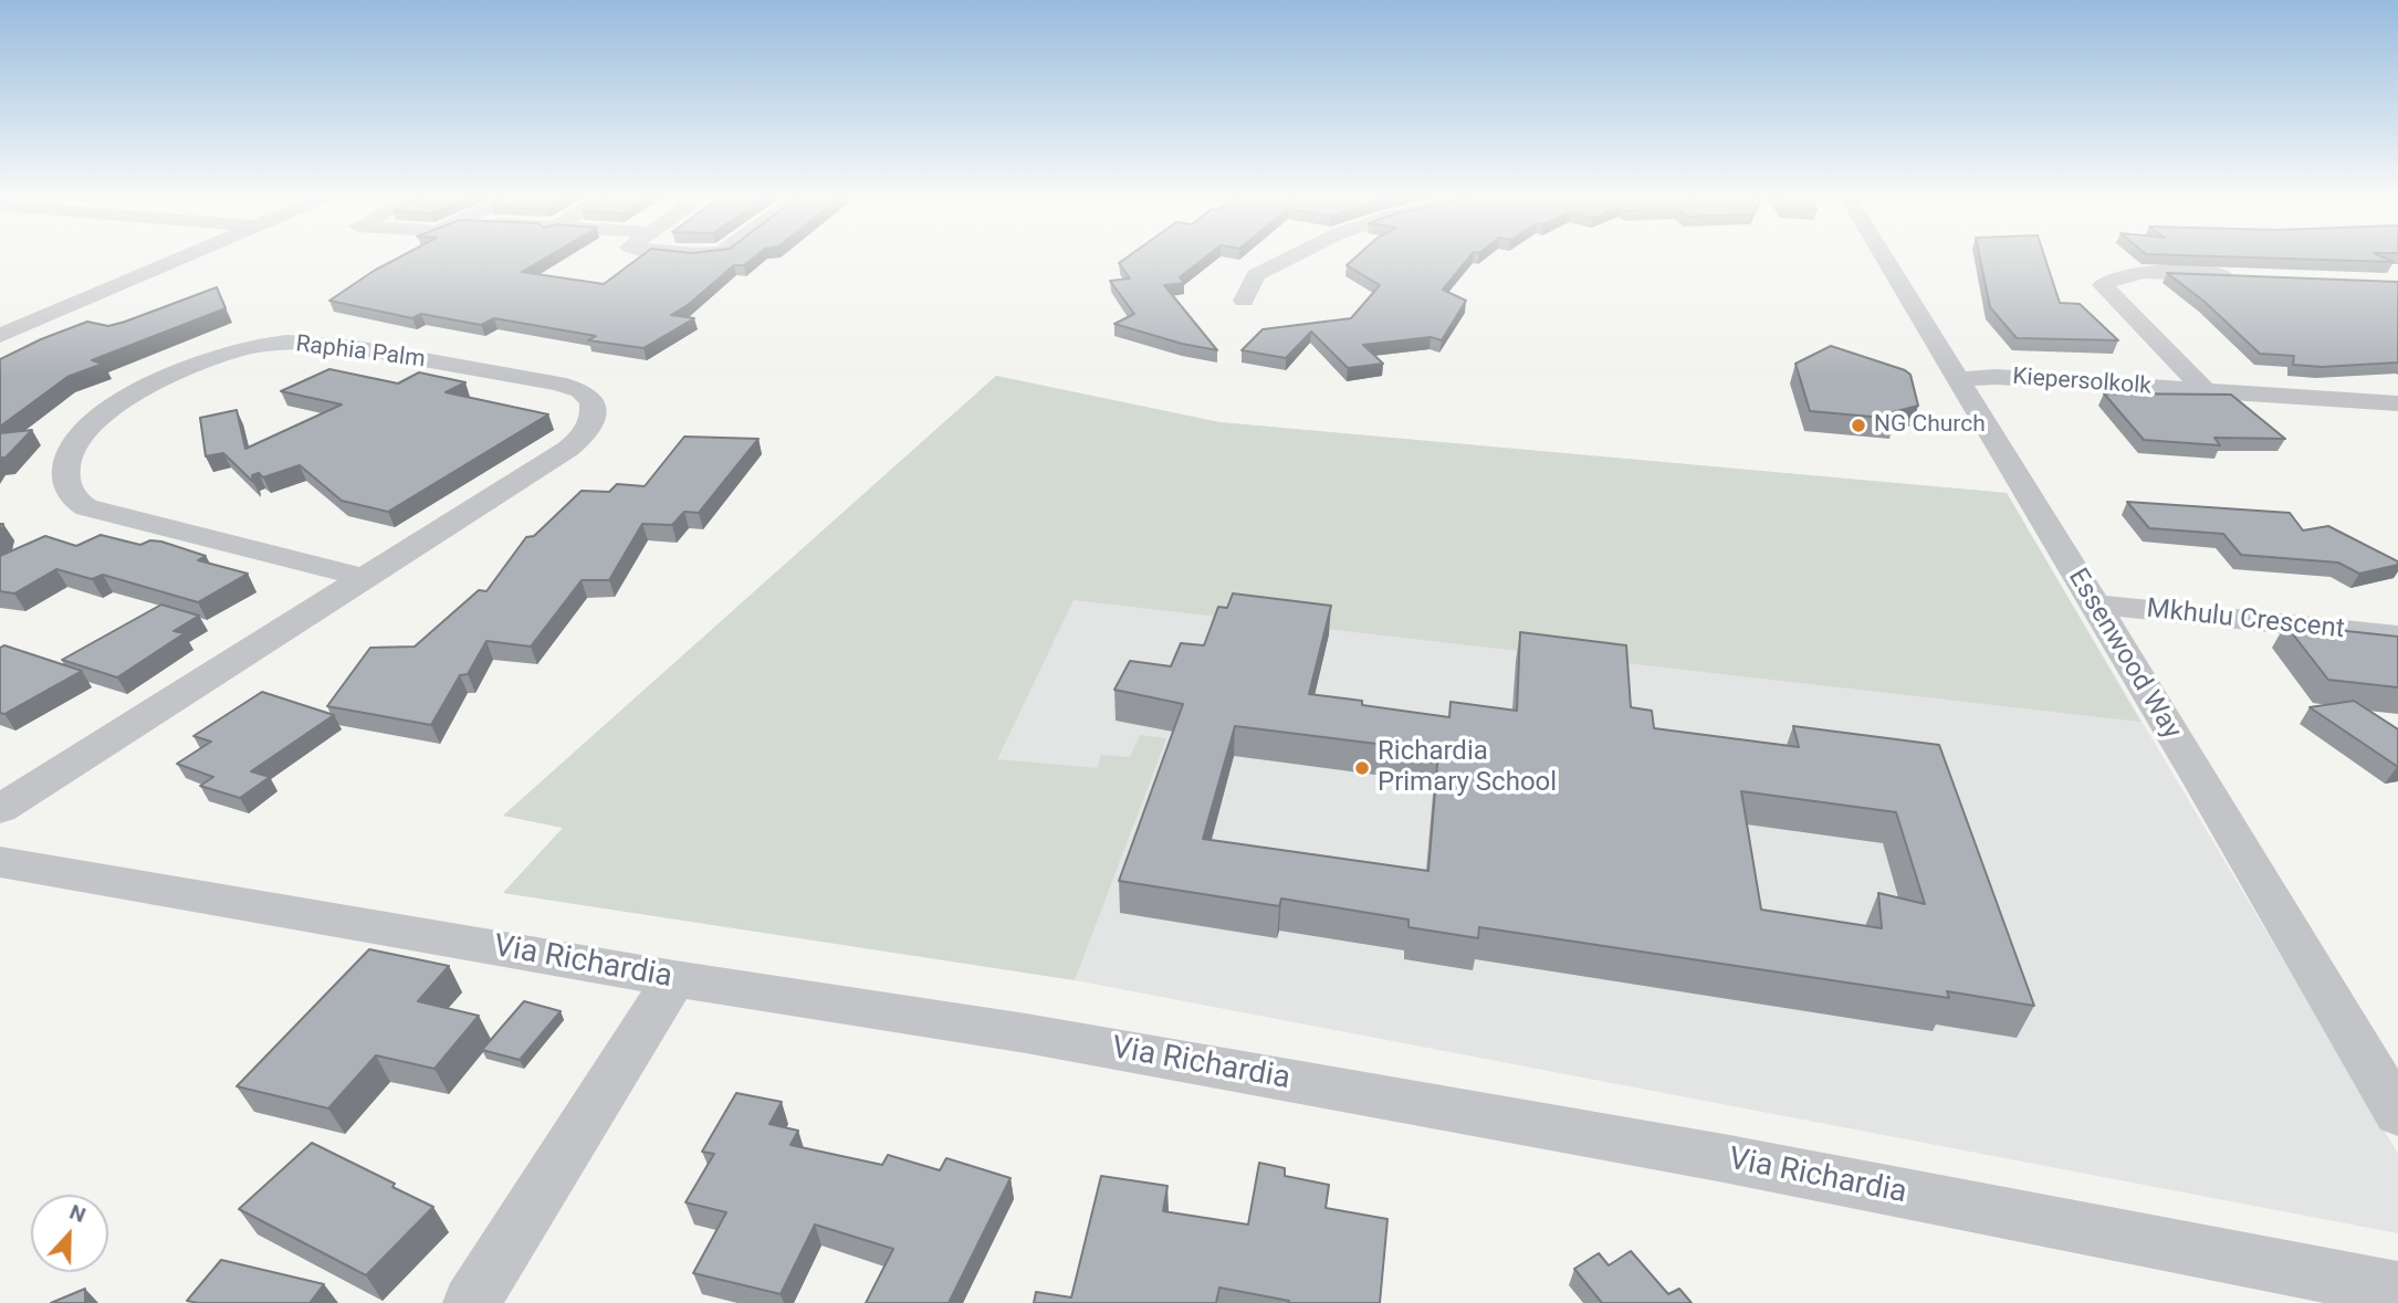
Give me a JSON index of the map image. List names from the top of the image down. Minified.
{"streets":{"street":["Raphia Palm","Kiepersolkolk","Mkhulu Crescent","Essenwood Way","Via Richardia"]},"crossings":[["Kiepersolkolk","Essenwood Way"],["Mkhulu Crescent","Essenwood Way"]],"places":["NG Church","Richardia Primary School"],"north":"top"}
